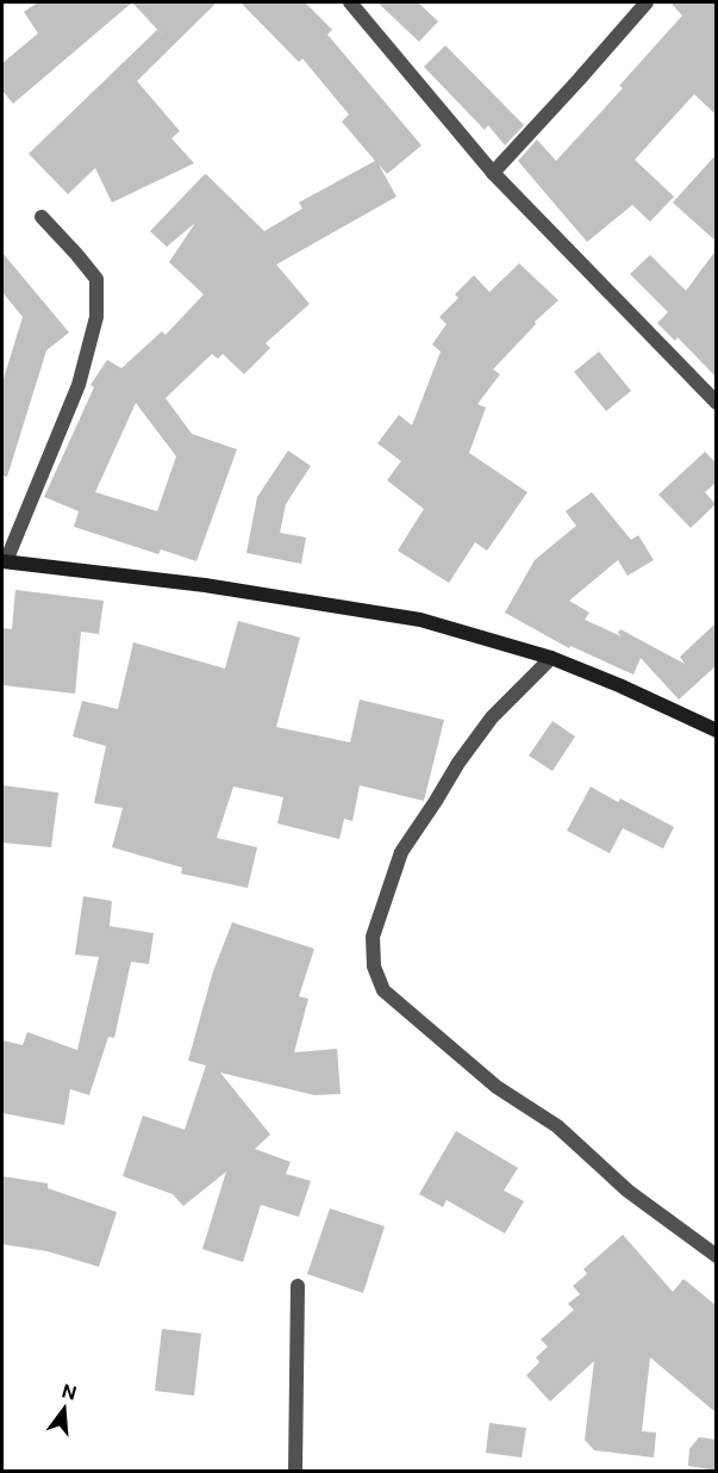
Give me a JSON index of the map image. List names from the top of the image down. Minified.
{"north":"top"}
